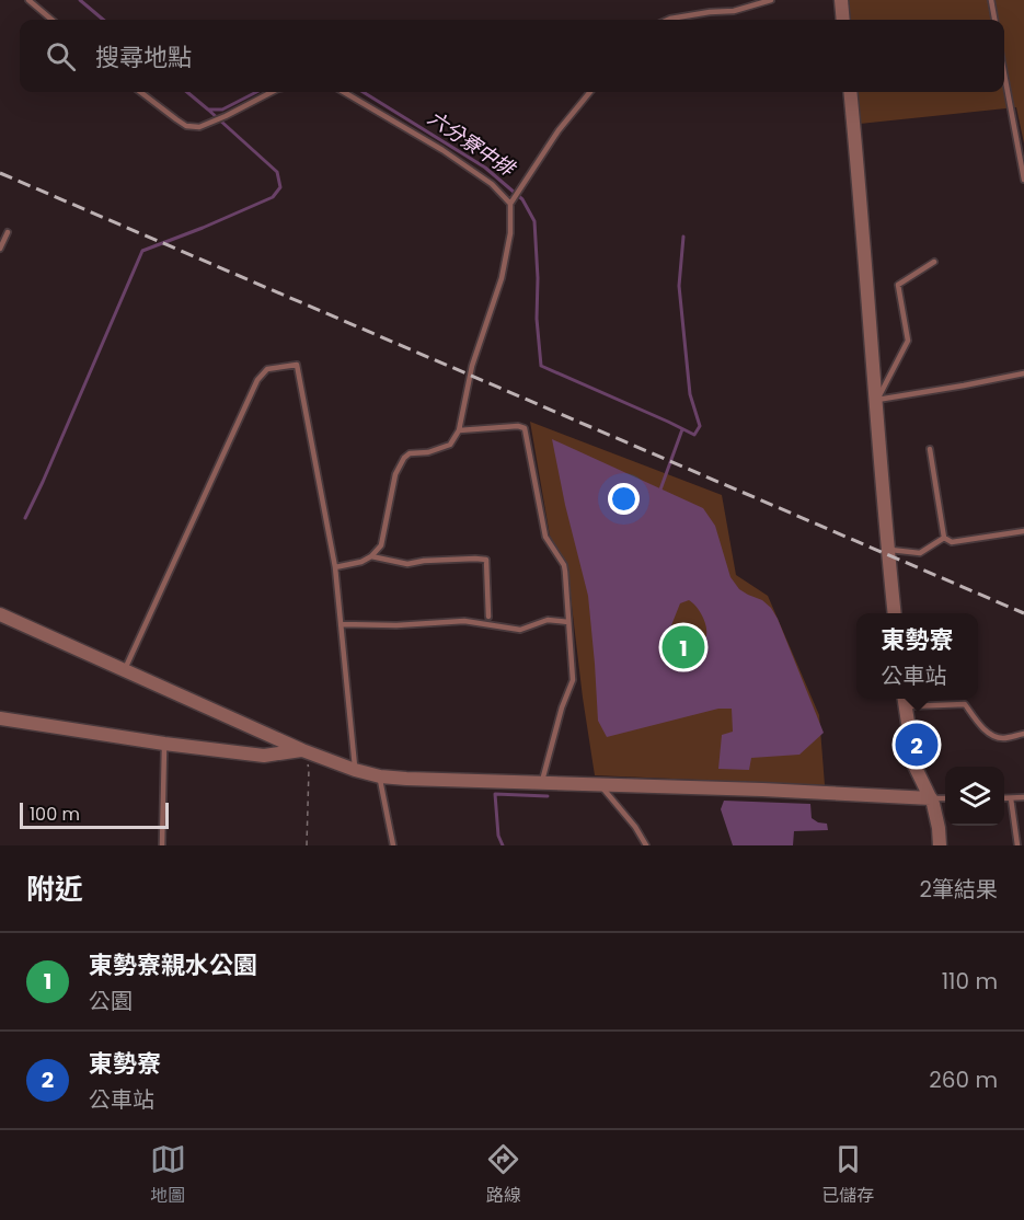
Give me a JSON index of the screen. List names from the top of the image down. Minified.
{"water":["六分寮中排"],"scale_bar":"100 m","page":{"search":"搜尋地點","popup":["東勢寮","公車站"],"pins":["1","2"],"scale":"100 m","heading":["附近","2筆結果"],"list":[{"mark":"1","name":"東勢寮親水公園","note":"公園","value":"110 m"},{"mark":"2","name":"東勢寮","note":"公車站","value":"260 m"}],"nav":["地圖","路線","已儲存"]}}
